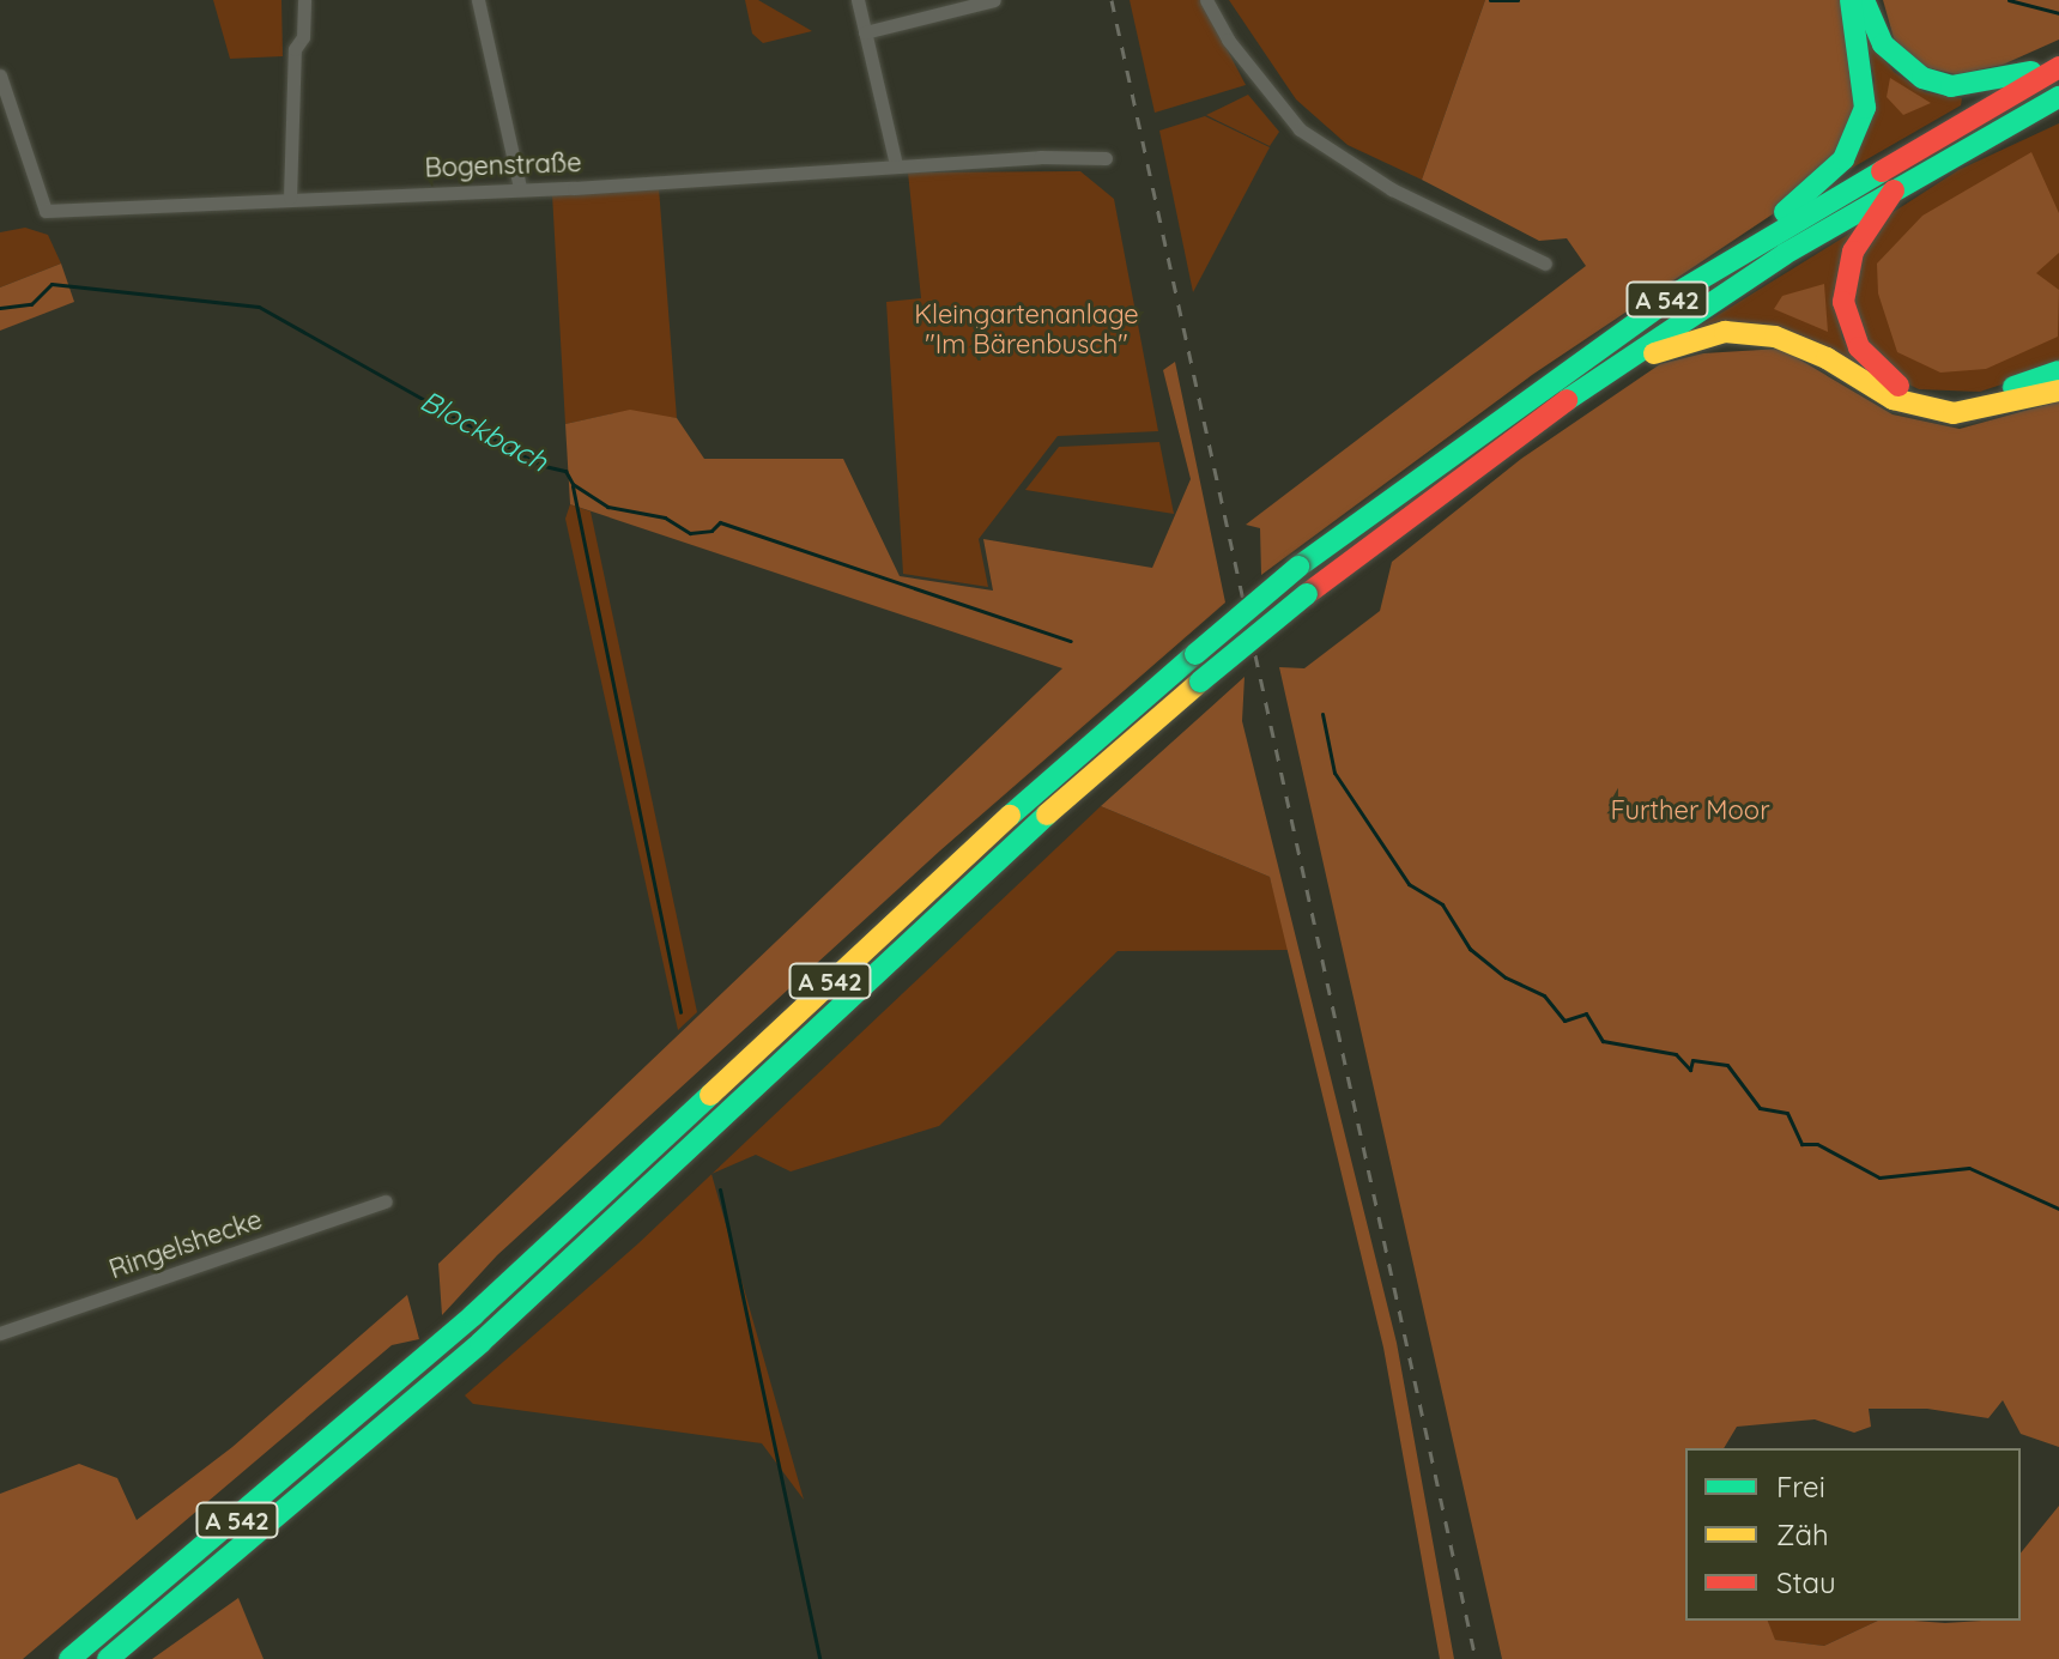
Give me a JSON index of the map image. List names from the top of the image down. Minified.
{"streets":{"highway":["A 542"],"street":["Bogenstraße","Ringelshecke"]},"water":["Blockbach"],"parks":["Kleingartenanlage \"Im Bärenbusch\"","Further Moor"],"legend":["Frei","Zäh","Stau"]}
